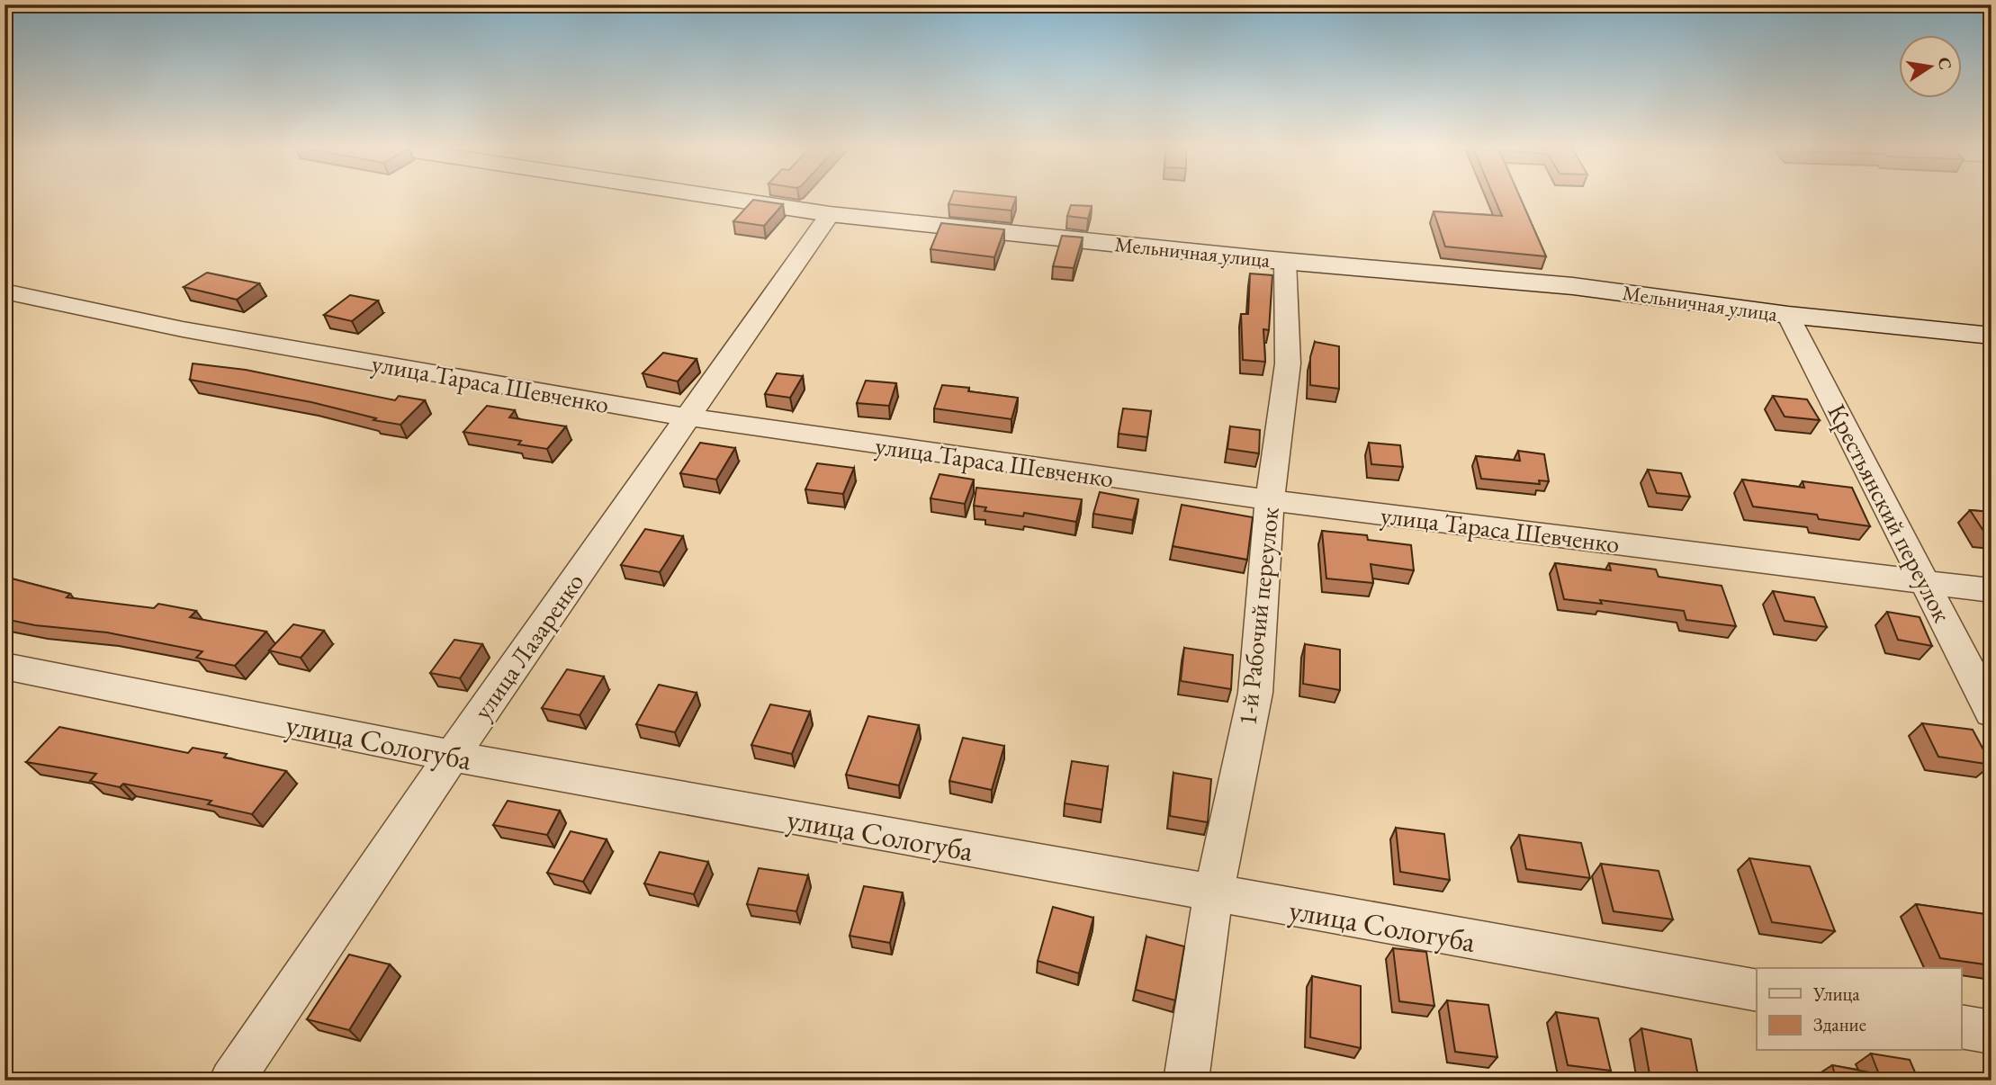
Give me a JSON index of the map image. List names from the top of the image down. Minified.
{"streets":{"main road":["Мельничная улица"],"street":["улица Тараса Шевченко","Крестьянский переулок","1-й Рабочий переулок","улица Лазаренко","улица Сологуба"]},"crossings":[["Мельничная улица","Крестьянский переулок"],["Мельничная улица","1-й Рабочий переулок"],["Мельничная улица","улица Лазаренко"],["улица Тараса Шевченко","Крестьянский переулок"],["улица Тараса Шевченко","1-й Рабочий переулок"],["улица Тараса Шевченко","улица Лазаренко"],["1-й Рабочий переулок","улица Сологуба"],["улица Лазаренко","улица Сологуба"]],"legend":["Улица","Здание"],"north":"right"}
